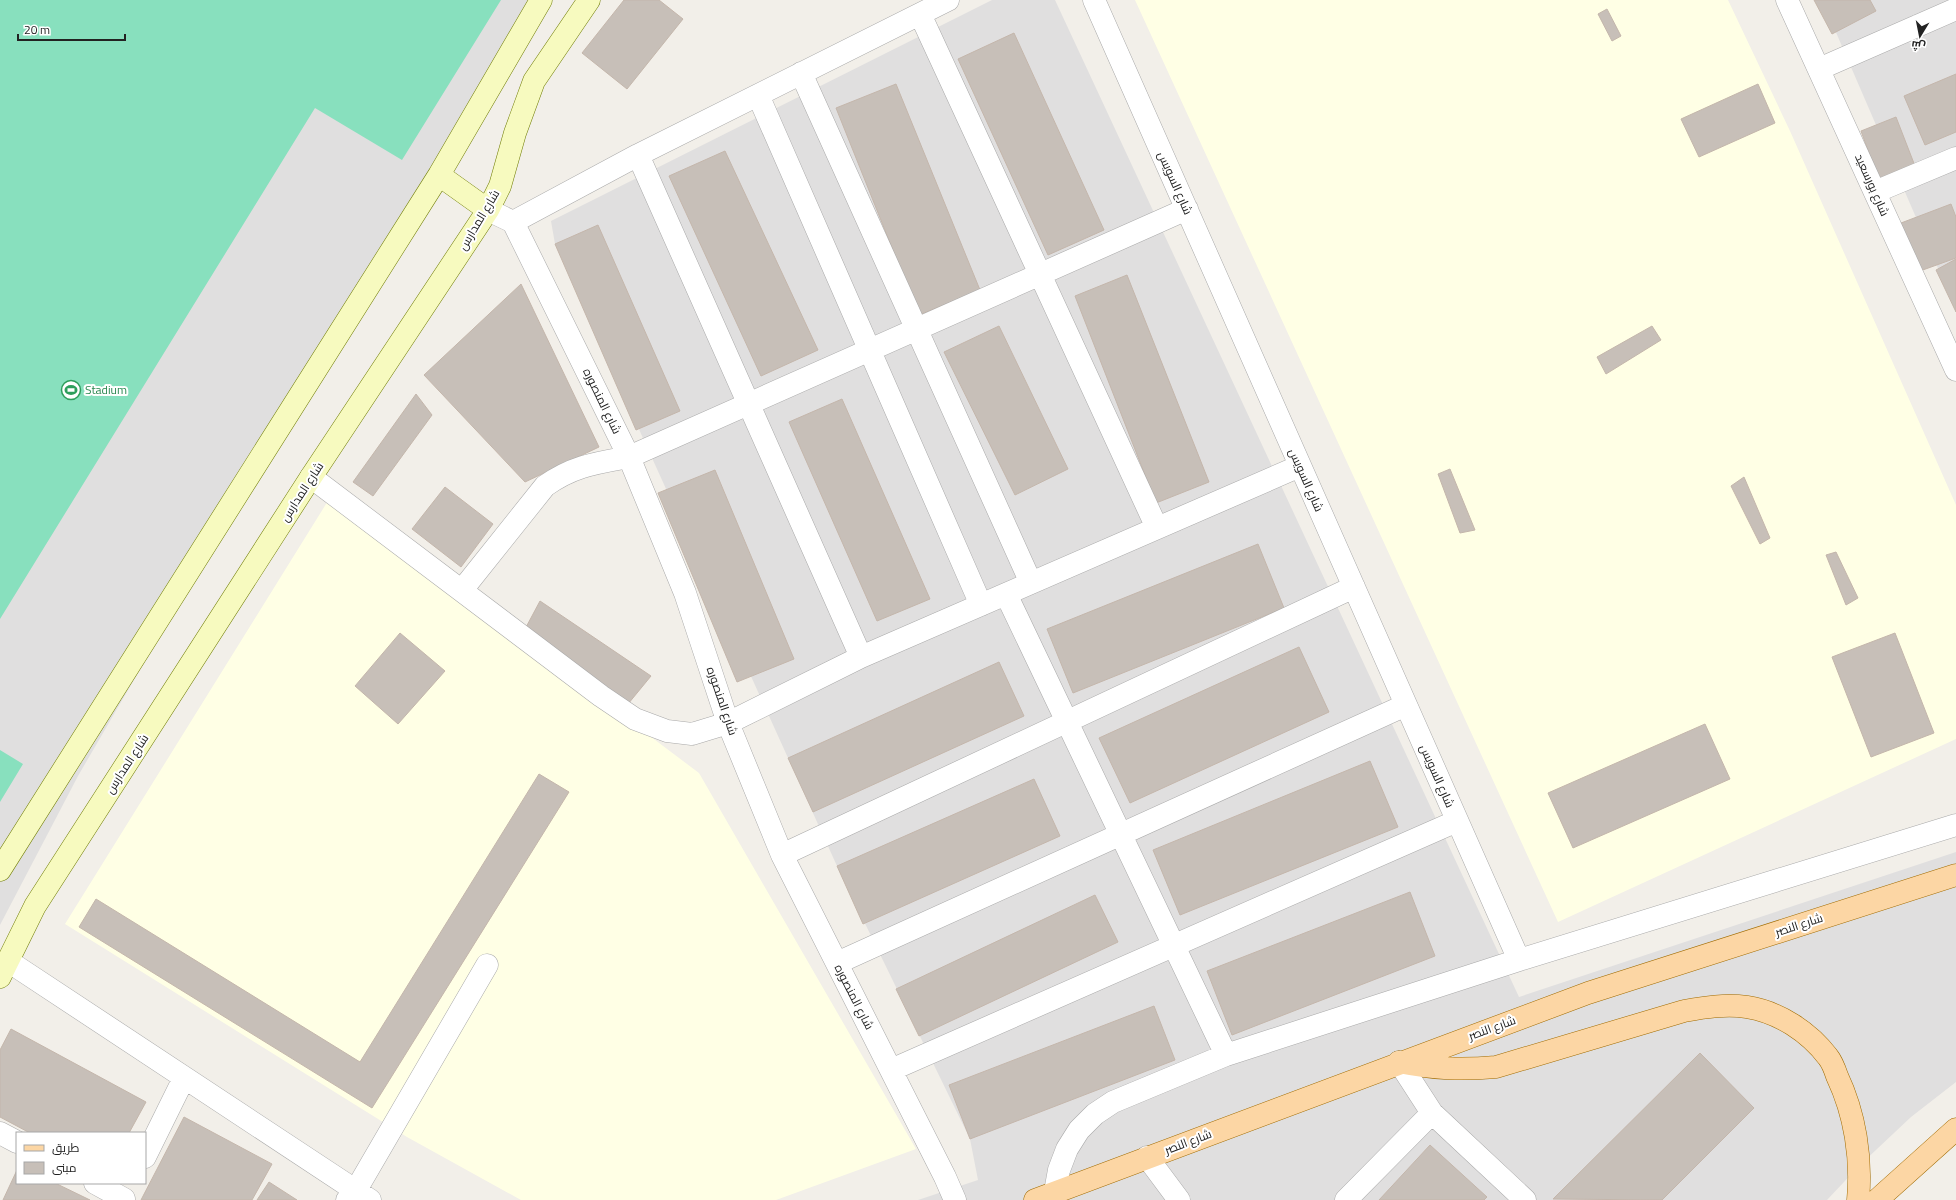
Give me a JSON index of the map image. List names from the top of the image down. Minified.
{"streets":{"main road":["شارع النصر"],"street":["شارع السويس","شارع بورسعيد","شارع المدارس","شارع المنصوره"]},"places":{"sports":["Stadium"]},"legend":["طريق","مبنى"],"scale_bar":"20 m","north":"bottom"}
